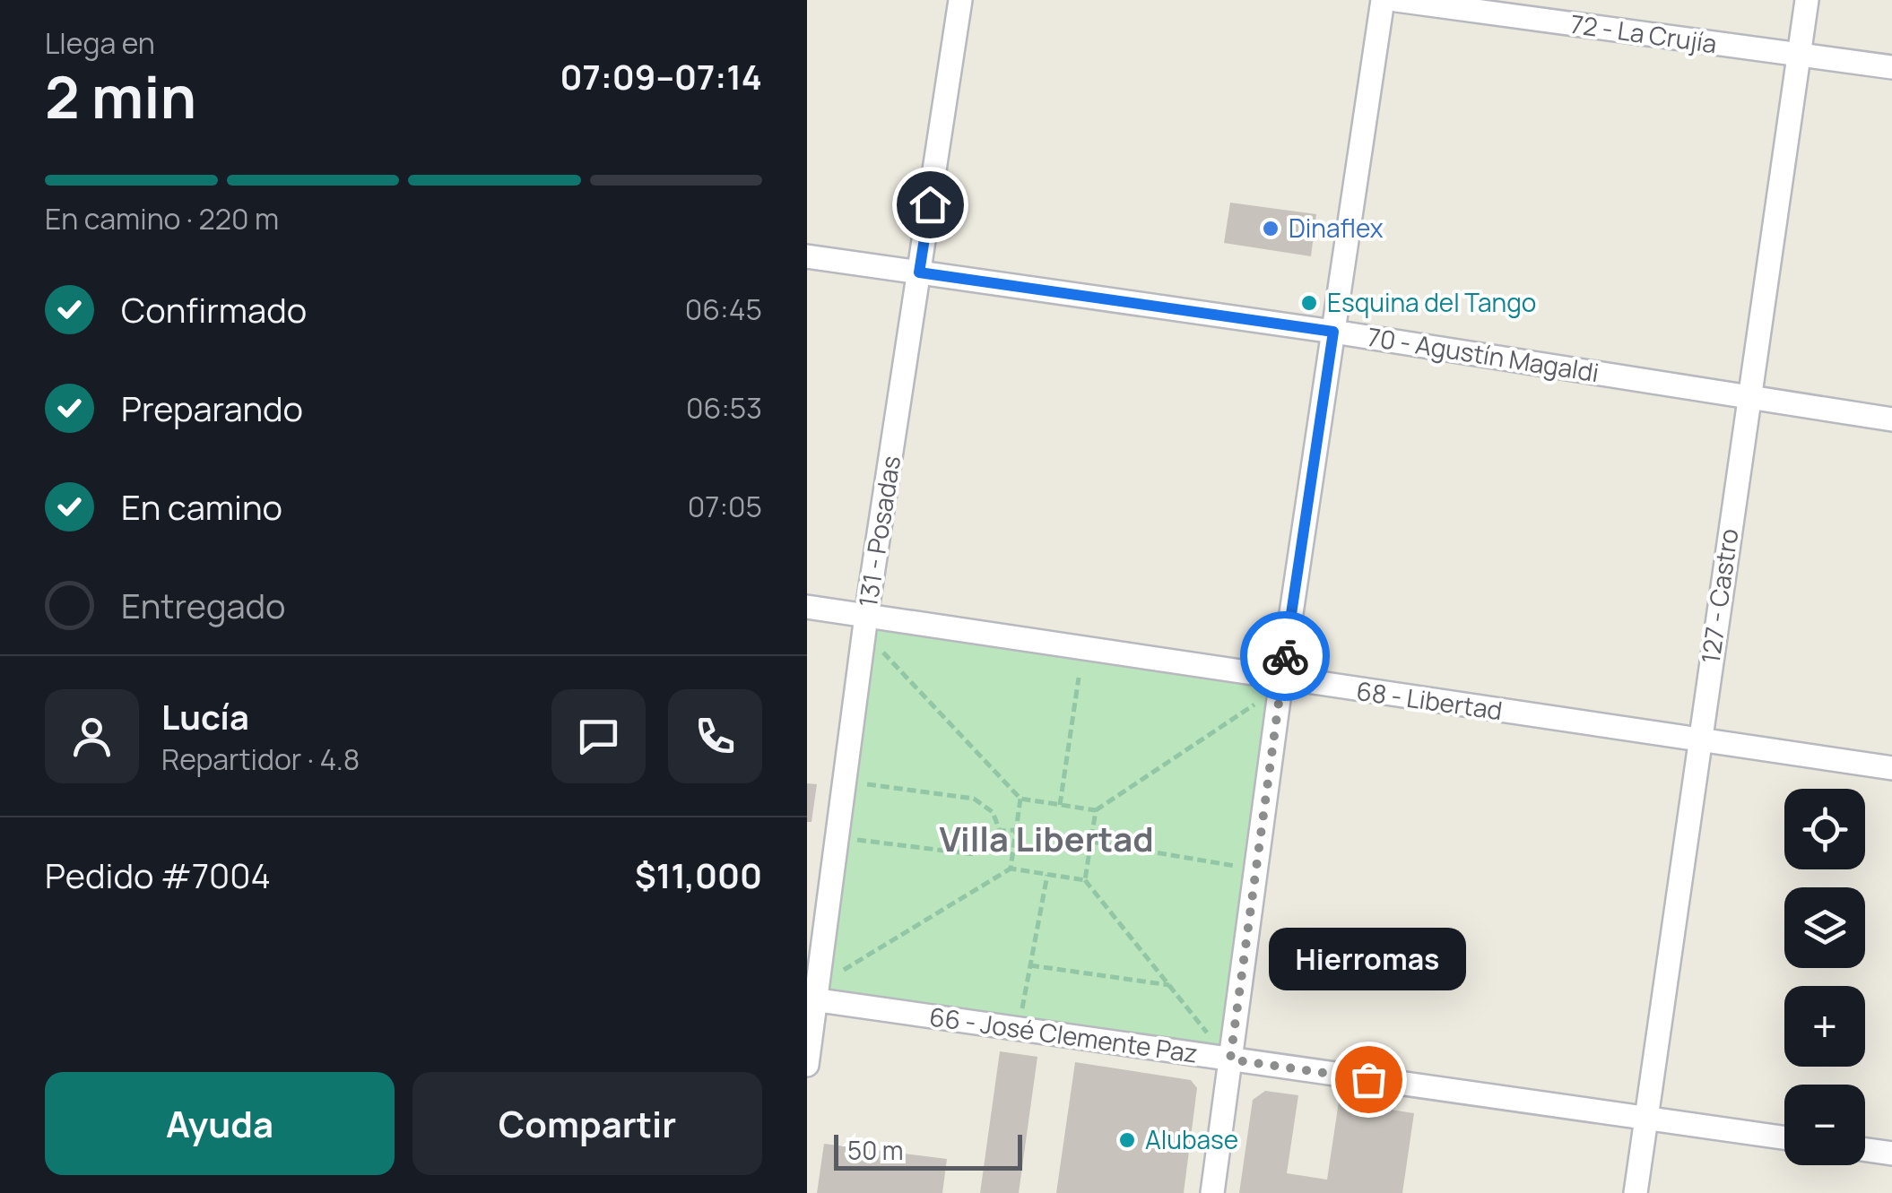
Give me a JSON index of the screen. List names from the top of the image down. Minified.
{"streets":{"street":["72 - La Crujía","70 - Agustín Magaldi","131 - Posadas","127 - Castro","68 - Libertad","66 - José Clemente Paz"]},"crossings":[["72 - La Crujía","127 - Castro"],["70 - Agustín Magaldi","131 - Posadas"],["70 - Agustín Magaldi","127 - Castro"],["131 - Posadas","68 - Libertad"],["131 - Posadas","66 - José Clemente Paz"],["127 - Castro","68 - Libertad"],["127 - Castro","66 - José Clemente Paz"]],"districts":["Villa Libertad"],"places":["Dinaflex","Esquina del Tango","Hierromas","Alubase"],"scale_bar":"50 m","page":{"heading":["2 min","Llega en","07:09–07:14"],"panel":["Lucía","Repartidor · 4.8","Pedido #7004","$11,000"],"bar":"En camino · 220 m","list":[["Confirmado","06:45"],["Preparando","06:53"],["En camino","07:05"],"Entregado"],"map_buttons":["+","−"],"bubble":"Hierromas","buttons":["Ayuda","Compartir"],"scale":"50 m"}}
